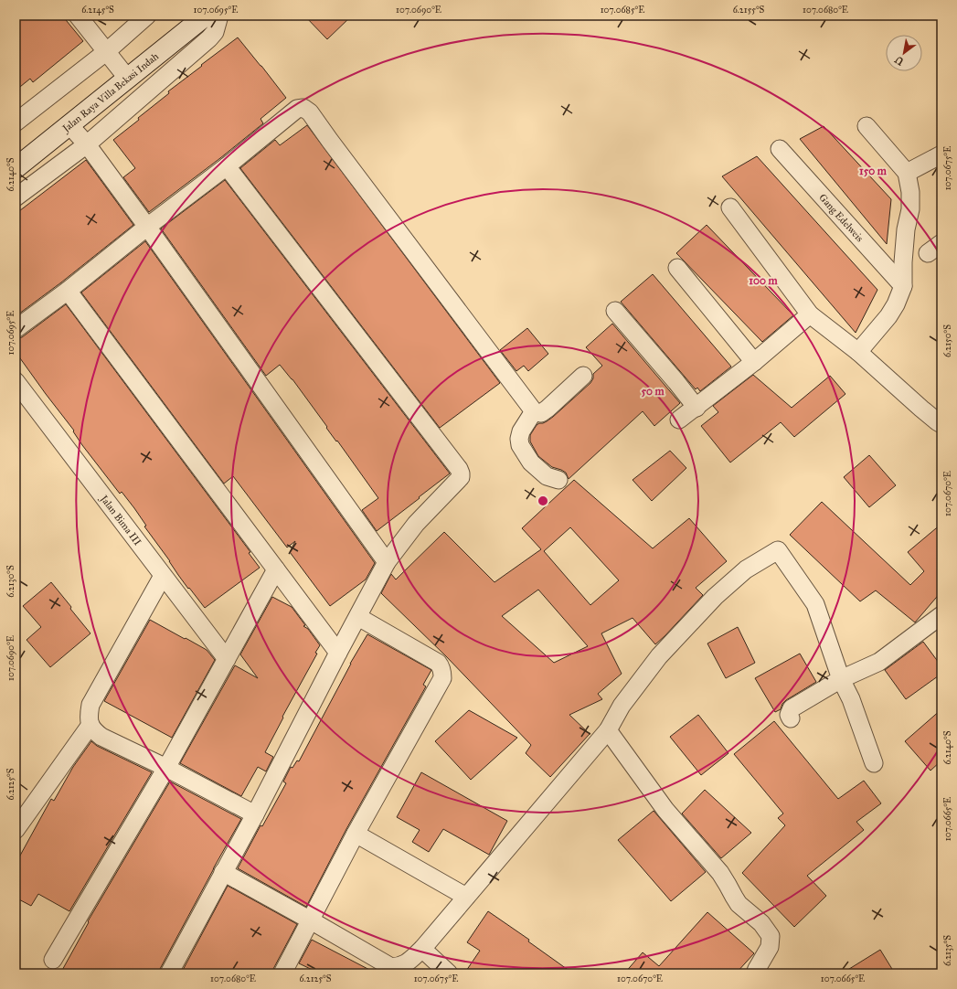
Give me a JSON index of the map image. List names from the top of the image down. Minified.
{"streets":{"main road":["Jalan Raya Villa Bekasi Indah"],"street":["Gang Edelweis","Jalan Bima III"]},"north":"bottom left","coordinates":["6.2145°S","107.0695°E","107.0690°E","107.0685°E","6.2155°S","107.0680°E","107.0675°E","6.2140°S","6.2150°S","107.0670°E","6.2130°S","6.2125°S","107.0665°E","6.2135°S"],"rings":["150 m","100 m","50 m"]}
